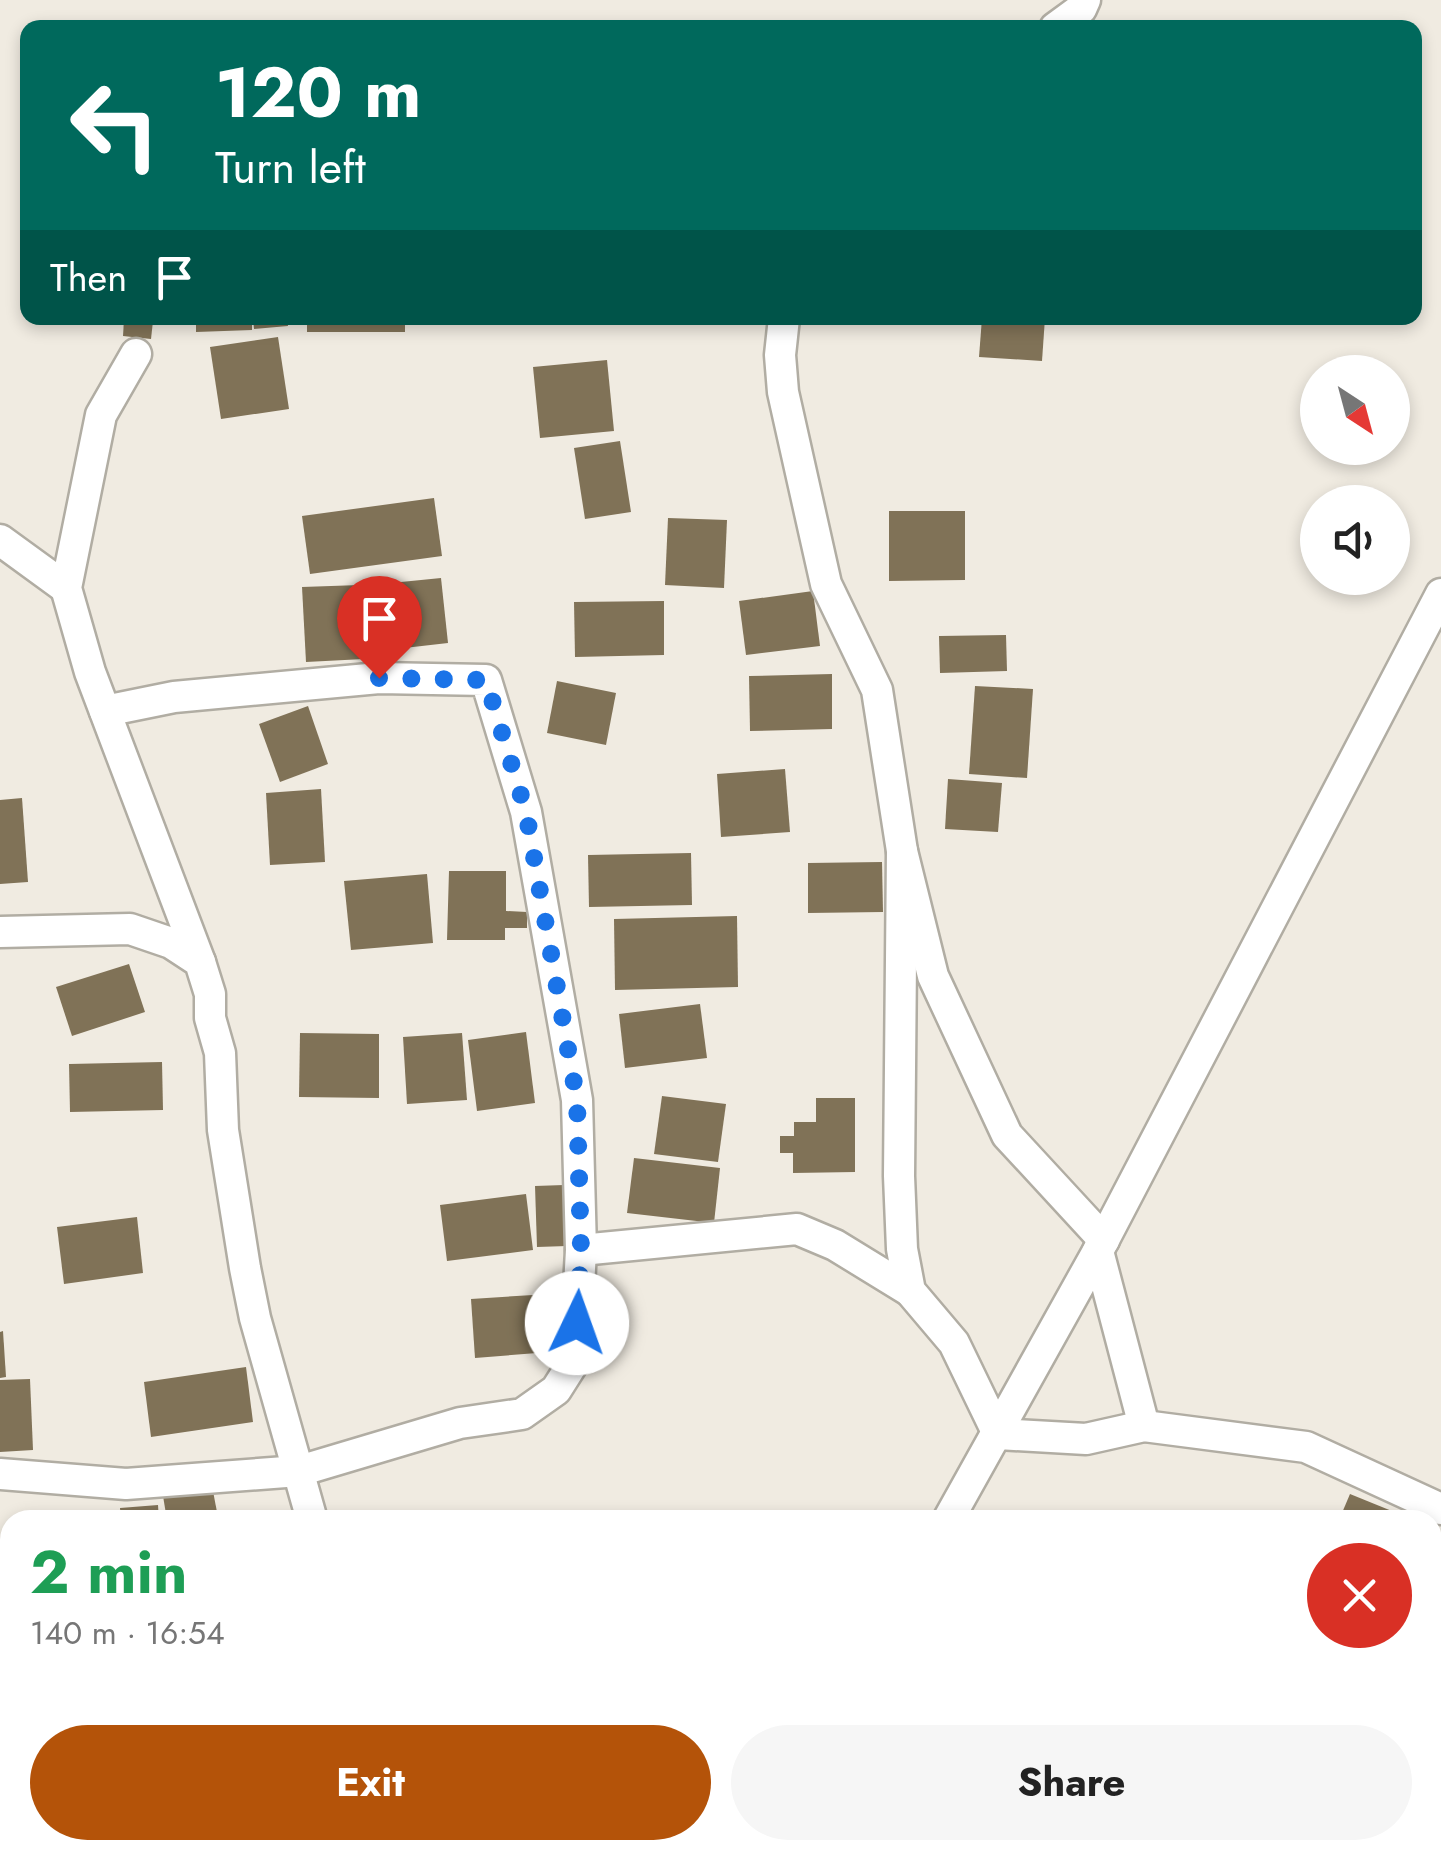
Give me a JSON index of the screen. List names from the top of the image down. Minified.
{"north":"bottom right","page":{"turn":["120 m","Turn left"],"then":"Then","heading":["2 min","140 m · 16:54"],"buttons":["Exit","Share"]}}
